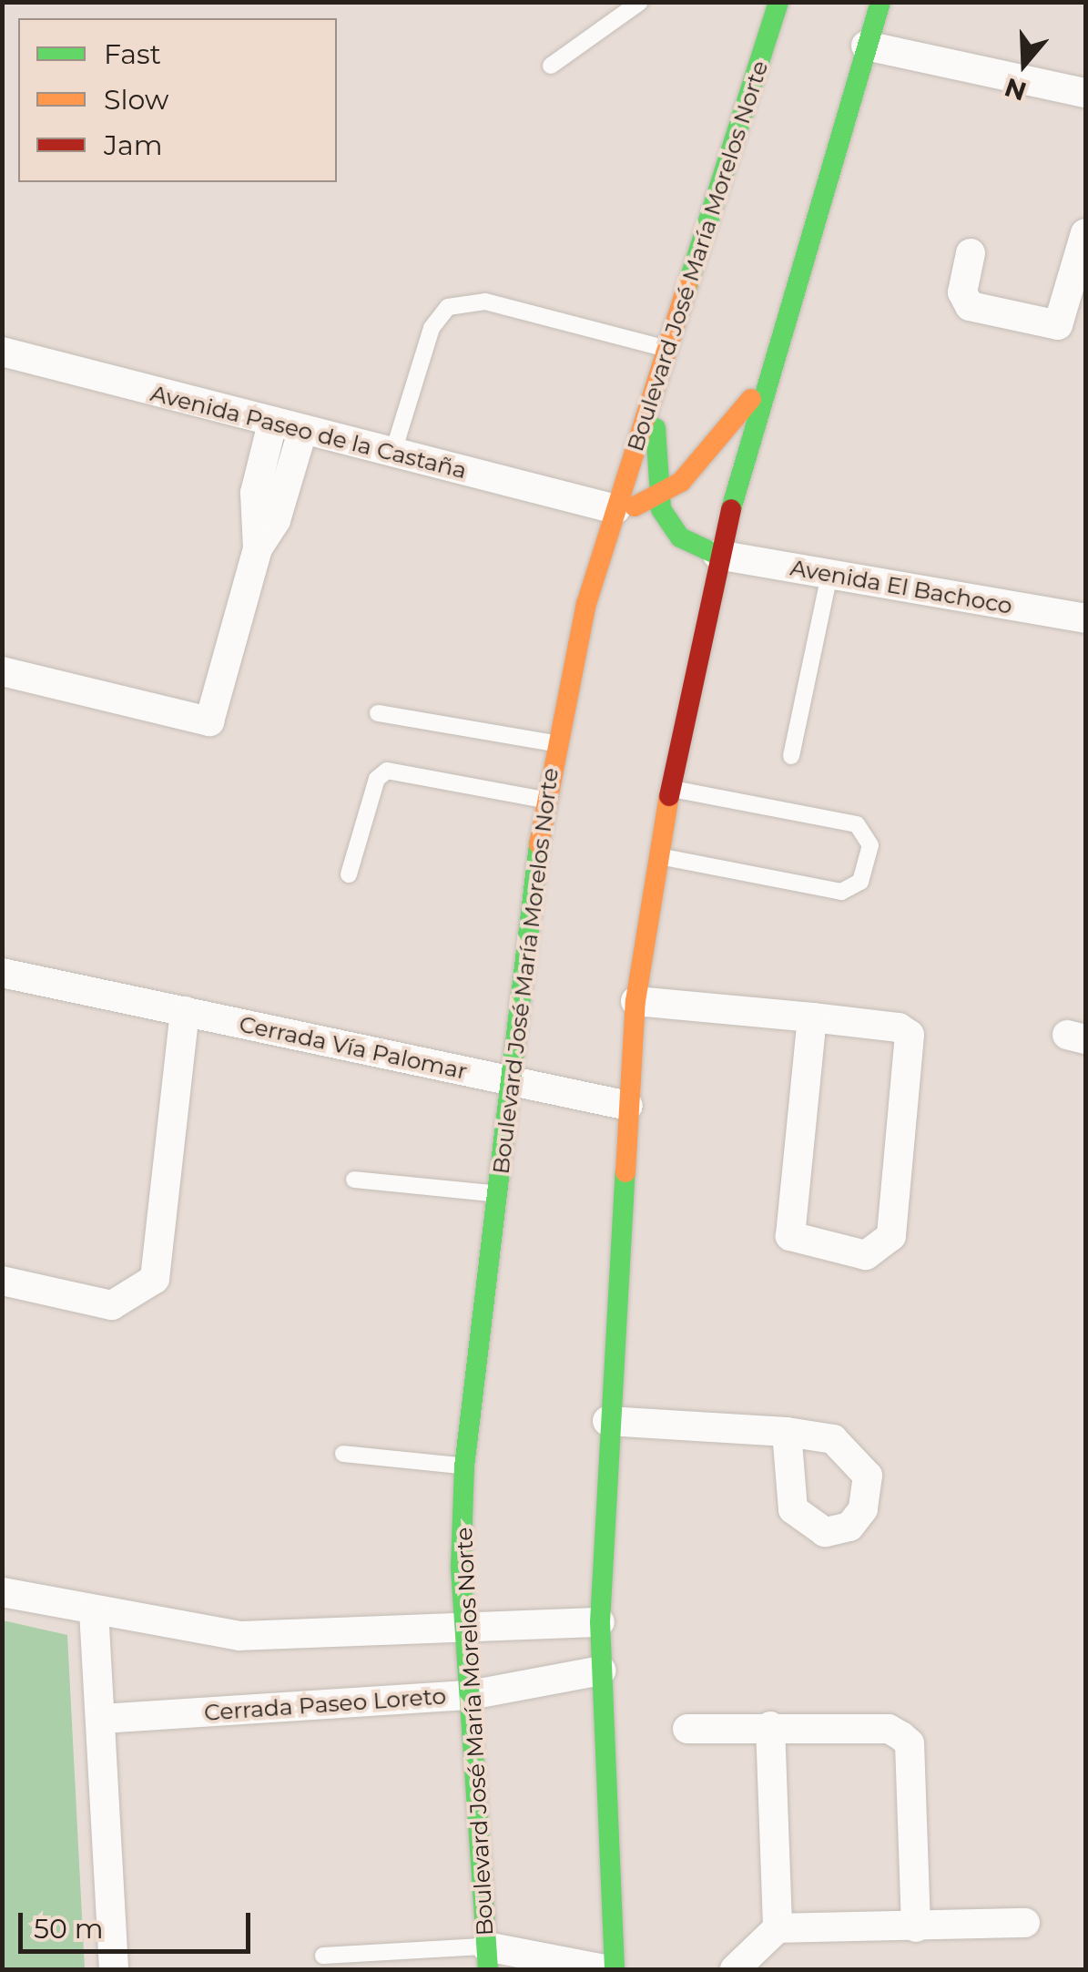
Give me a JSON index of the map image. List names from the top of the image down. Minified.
{"streets":{"main road":["Boulevard José María Morelos Norte"],"street":["Avenida Paseo de la Castaña","Avenida El Bachoco","Cerrada Vía Palomar","Cerrada Paseo Loreto"]},"crossings":[["Boulevard José María Morelos Norte","Avenida Paseo de la Castaña"],["Boulevard José María Morelos Norte","Cerrada Vía Palomar"],["Boulevard José María Morelos Norte","Cerrada Paseo Loreto"]],"legend":["Fast","Slow","Jam"],"scale_bar":"50 m","north":"bottom"}
